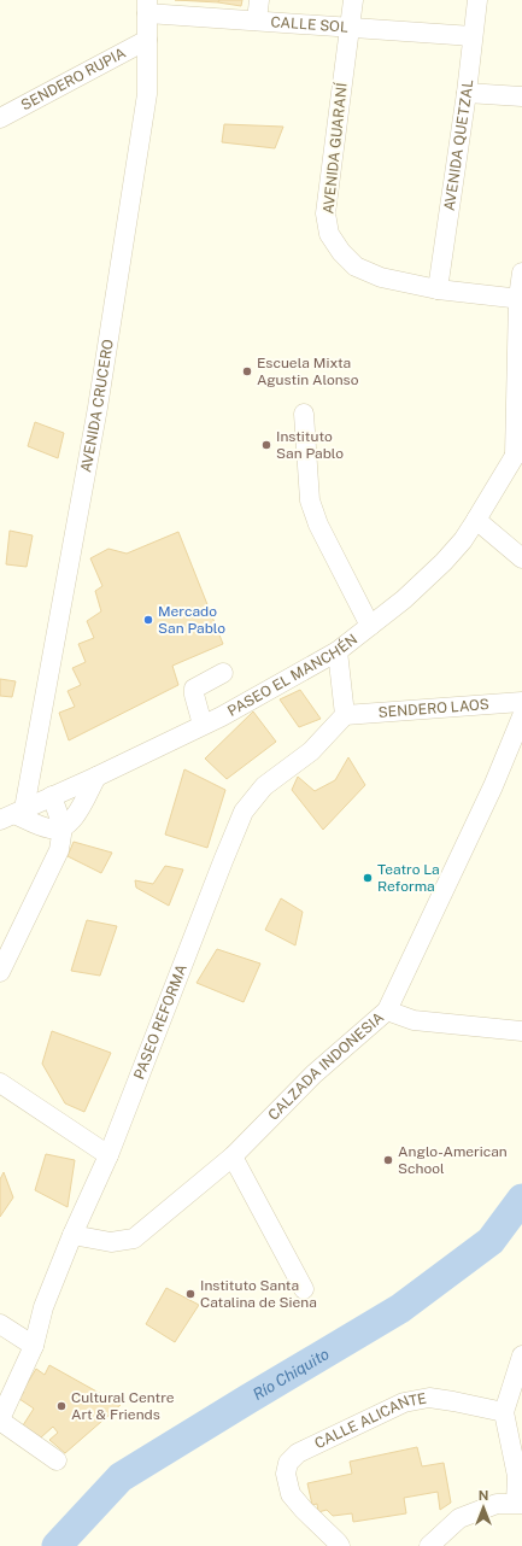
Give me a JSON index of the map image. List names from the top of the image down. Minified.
{"streets":{"street":["CALLE SOL","SENDERO RUPIA","AVENIDA QUETZAL","AVENIDA GUARANÍ","AVENIDA CRUCERO","PASEO EL MANCHÉN","SENDERO LAOS","PASEO REFORMA","CALZADA INDONESIA","CALLE ALICANTE"]},"crossings":[["CALLE SOL","AVENIDA QUETZAL"],["CALLE SOL","AVENIDA GUARANÍ"],["CALLE SOL","AVENIDA CRUCERO"],["SENDERO RUPIA","AVENIDA CRUCERO"],["AVENIDA QUETZAL","AVENIDA GUARANÍ"],["AVENIDA CRUCERO","PASEO EL MANCHÉN"],["SENDERO LAOS","PASEO REFORMA"],["PASEO REFORMA","CALZADA INDONESIA"]],"water":["Río Chiquito"],"places":["Escuela Mixta Agustin Alonso","Instituto San Pablo","Mercado San Pablo","Teatro La Reforma","Anglo-American School","Instituto Santa Catalina de Siena","Cultural Centre Art & Friends"],"north":"top"}
